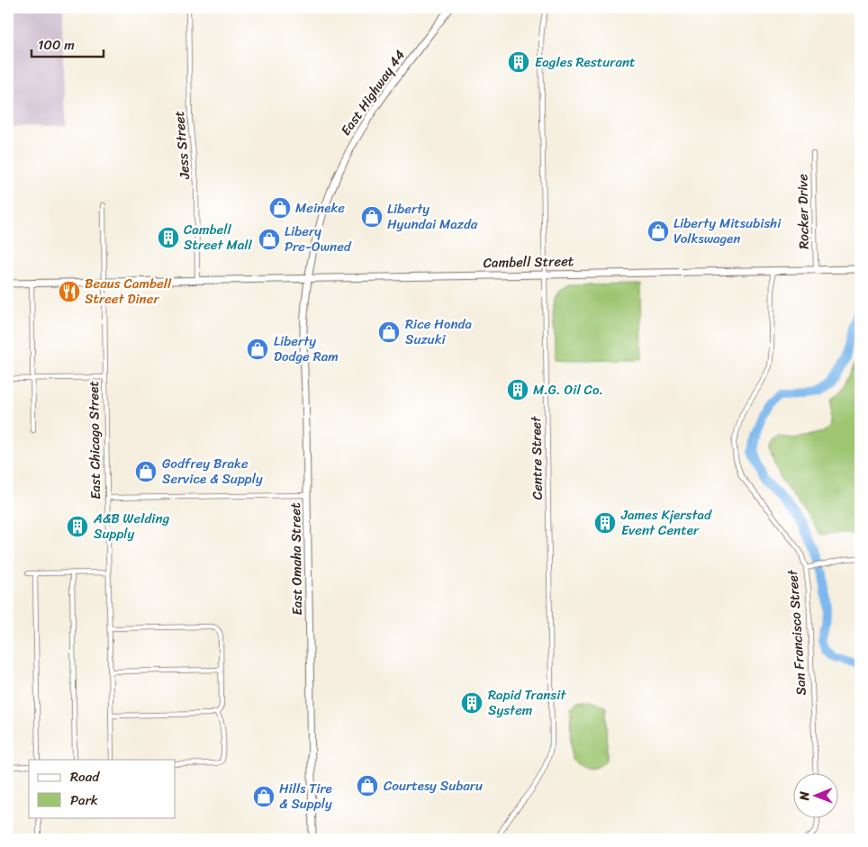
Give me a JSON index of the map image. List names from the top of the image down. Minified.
{"streets":{"main road":["East Highway 44","Cambell Street","East Omaha Street"],"street":["Jess Street","Rocker Drive","East Chicago Street","Centre Street","San Francisco Street"]},"crossings":[["East Highway 44","Cambell Street"],["East Highway 44","East Omaha Street"],["Jess Street","Cambell Street"],["Rocker Drive","Cambell Street"],["Cambell Street","East Chicago Street"],["Cambell Street","Centre Street"],["Cambell Street","East Omaha Street"],["Cambell Street","San Francisco Street"]],"places":{"building":["Eagles Resturant","Cambell Street Mall","M.G. Oil Co.","James Kjerstad Event Center","A&B Welding Supply","Rapid Transit System"],"shop":["Meineke","Liberty Hyundai Mazda","Liberty Mitsubishi Volkswagen","Libery Pre-Owned","Rice Honda Suzuki","Liberty Dodge Ram","Godfrey Brake Service & Supply","Courtesy Subaru","Hills Tire & Supply"],"restaurant":["Beaus Cambell Street Diner"]},"legend":["Road","Park"],"scale_bar":"100 m","north":"left"}
